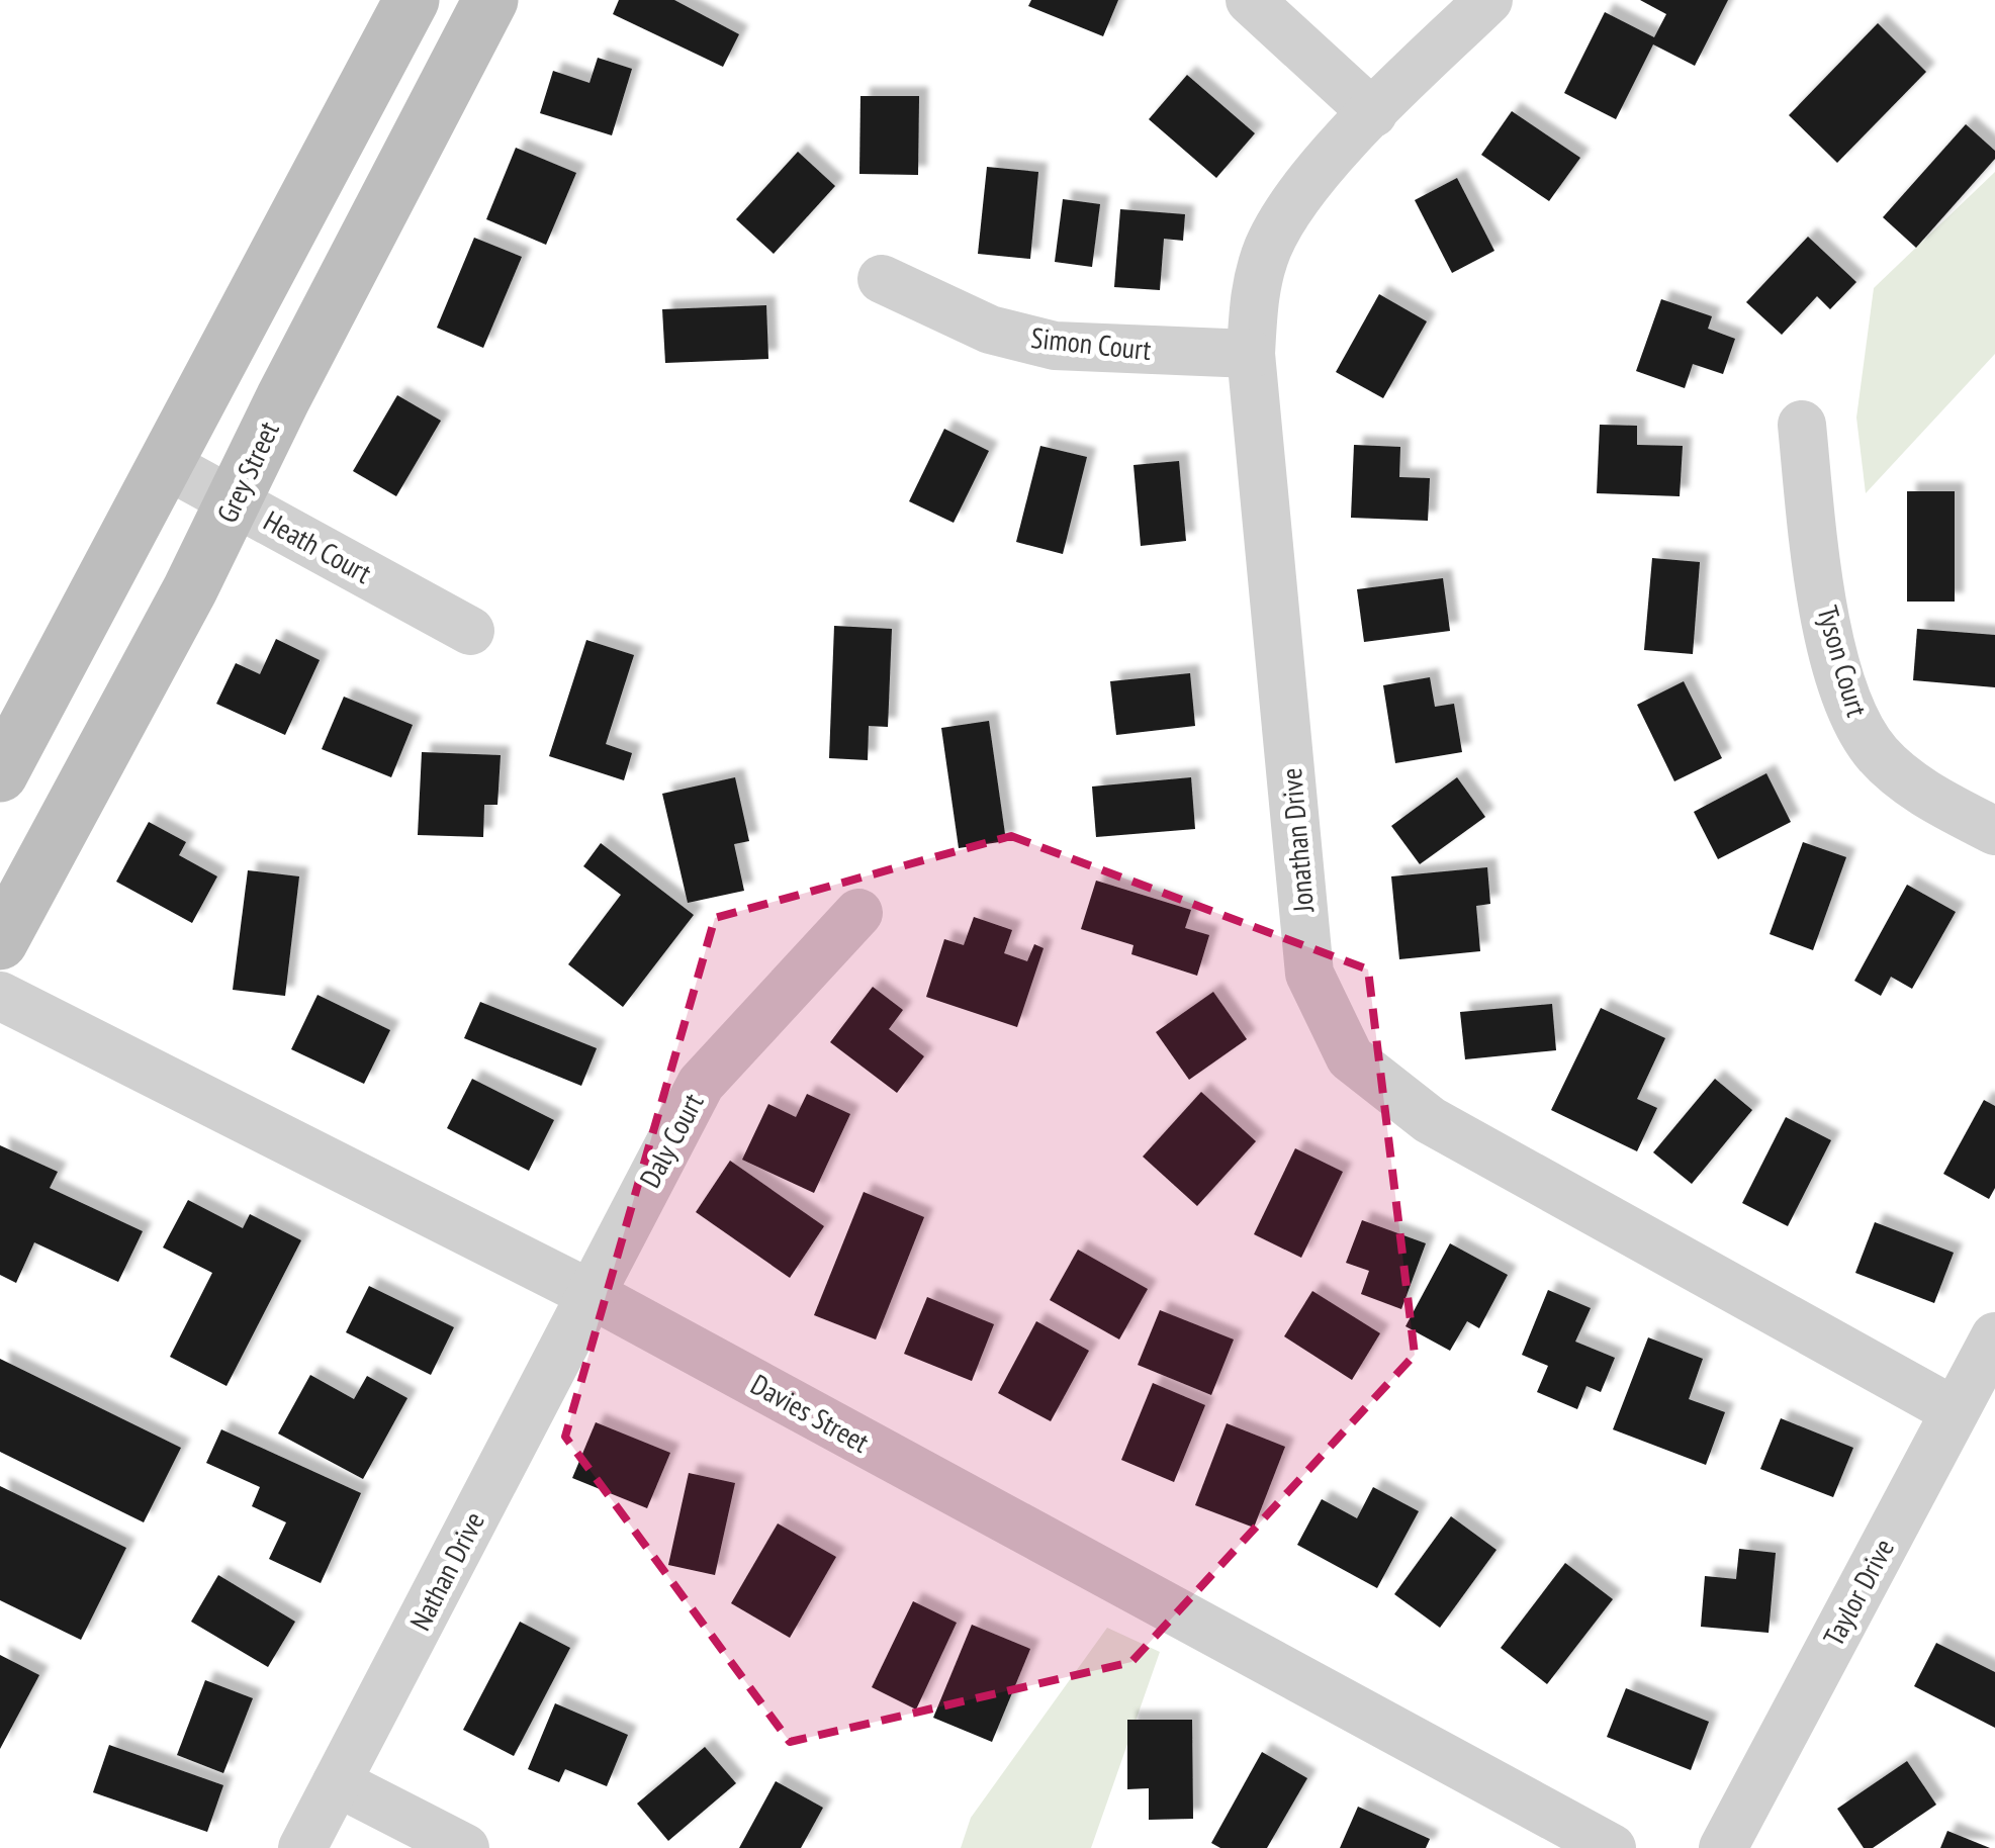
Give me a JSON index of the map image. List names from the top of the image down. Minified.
{"streets":{"street":["Simon Court","Grey Street","Heath Court","Tyson Court","Jonathan Drive","Daly Court","Davies Street","Nathan Drive","Taylor Drive"]},"crossings":[["Simon Court","Jonathan Drive"],["Grey Street","Heath Court"],["Jonathan Drive","Taylor Drive"],["Daly Court","Davies Street"],["Daly Court","Nathan Drive"],["Davies Street","Nathan Drive"]]}
